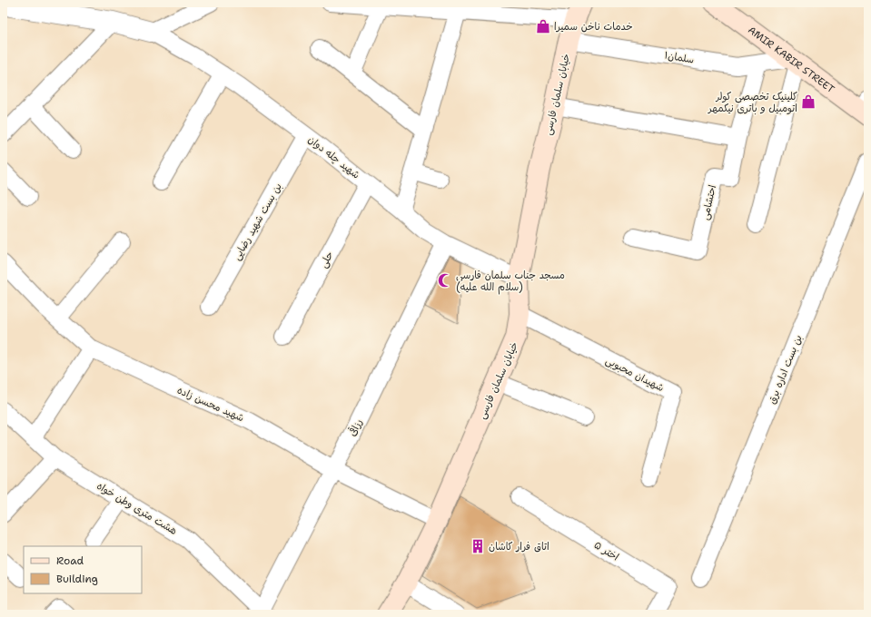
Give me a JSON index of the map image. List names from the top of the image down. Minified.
{"streets":{"main road":["AMIR KABIR STREET","خیابان سلمان فارسی"],"street":["سلمان۱","شهید چله دوان","احتشامی","بن بست شهید رضایی","حلی","بن بست اداره برق","شهیدان محبوبی","شهید محسن زاده","رزاقی","هشت متری وطن خواه","اختر ۵"]},"crossings":[["سلمان۱","AMIR KABIR STREET"],["سلمان۱","خیابان سلمان فارسی"],["سلمان۱","احتشامی"],["خیابان سلمان فارسی","شهید چله دوان"],["خیابان سلمان فارسی","شهیدان محبوبی"],["خیابان سلمان فارسی","شهید محسن زاده"],["شهید چله دوان","بن بست شهید رضایی"],["شهید چله دوان","حلی"],["شهید چله دوان","رزاقی"],["شهید محسن زاده","رزاقی"],["رزاقی","هشت متری وطن خواه"]],"places":{"shop":["خدمات ناخن سمیرا","کلینیک تخصصی کولر اتومبیل و باتری نیکمهر"],"mosque":["مسجد جناب سلمان فارسی (سلام الله علیه)"],"building":["اتاق فرار کاشان"]},"legend":["Road","Building"]}
